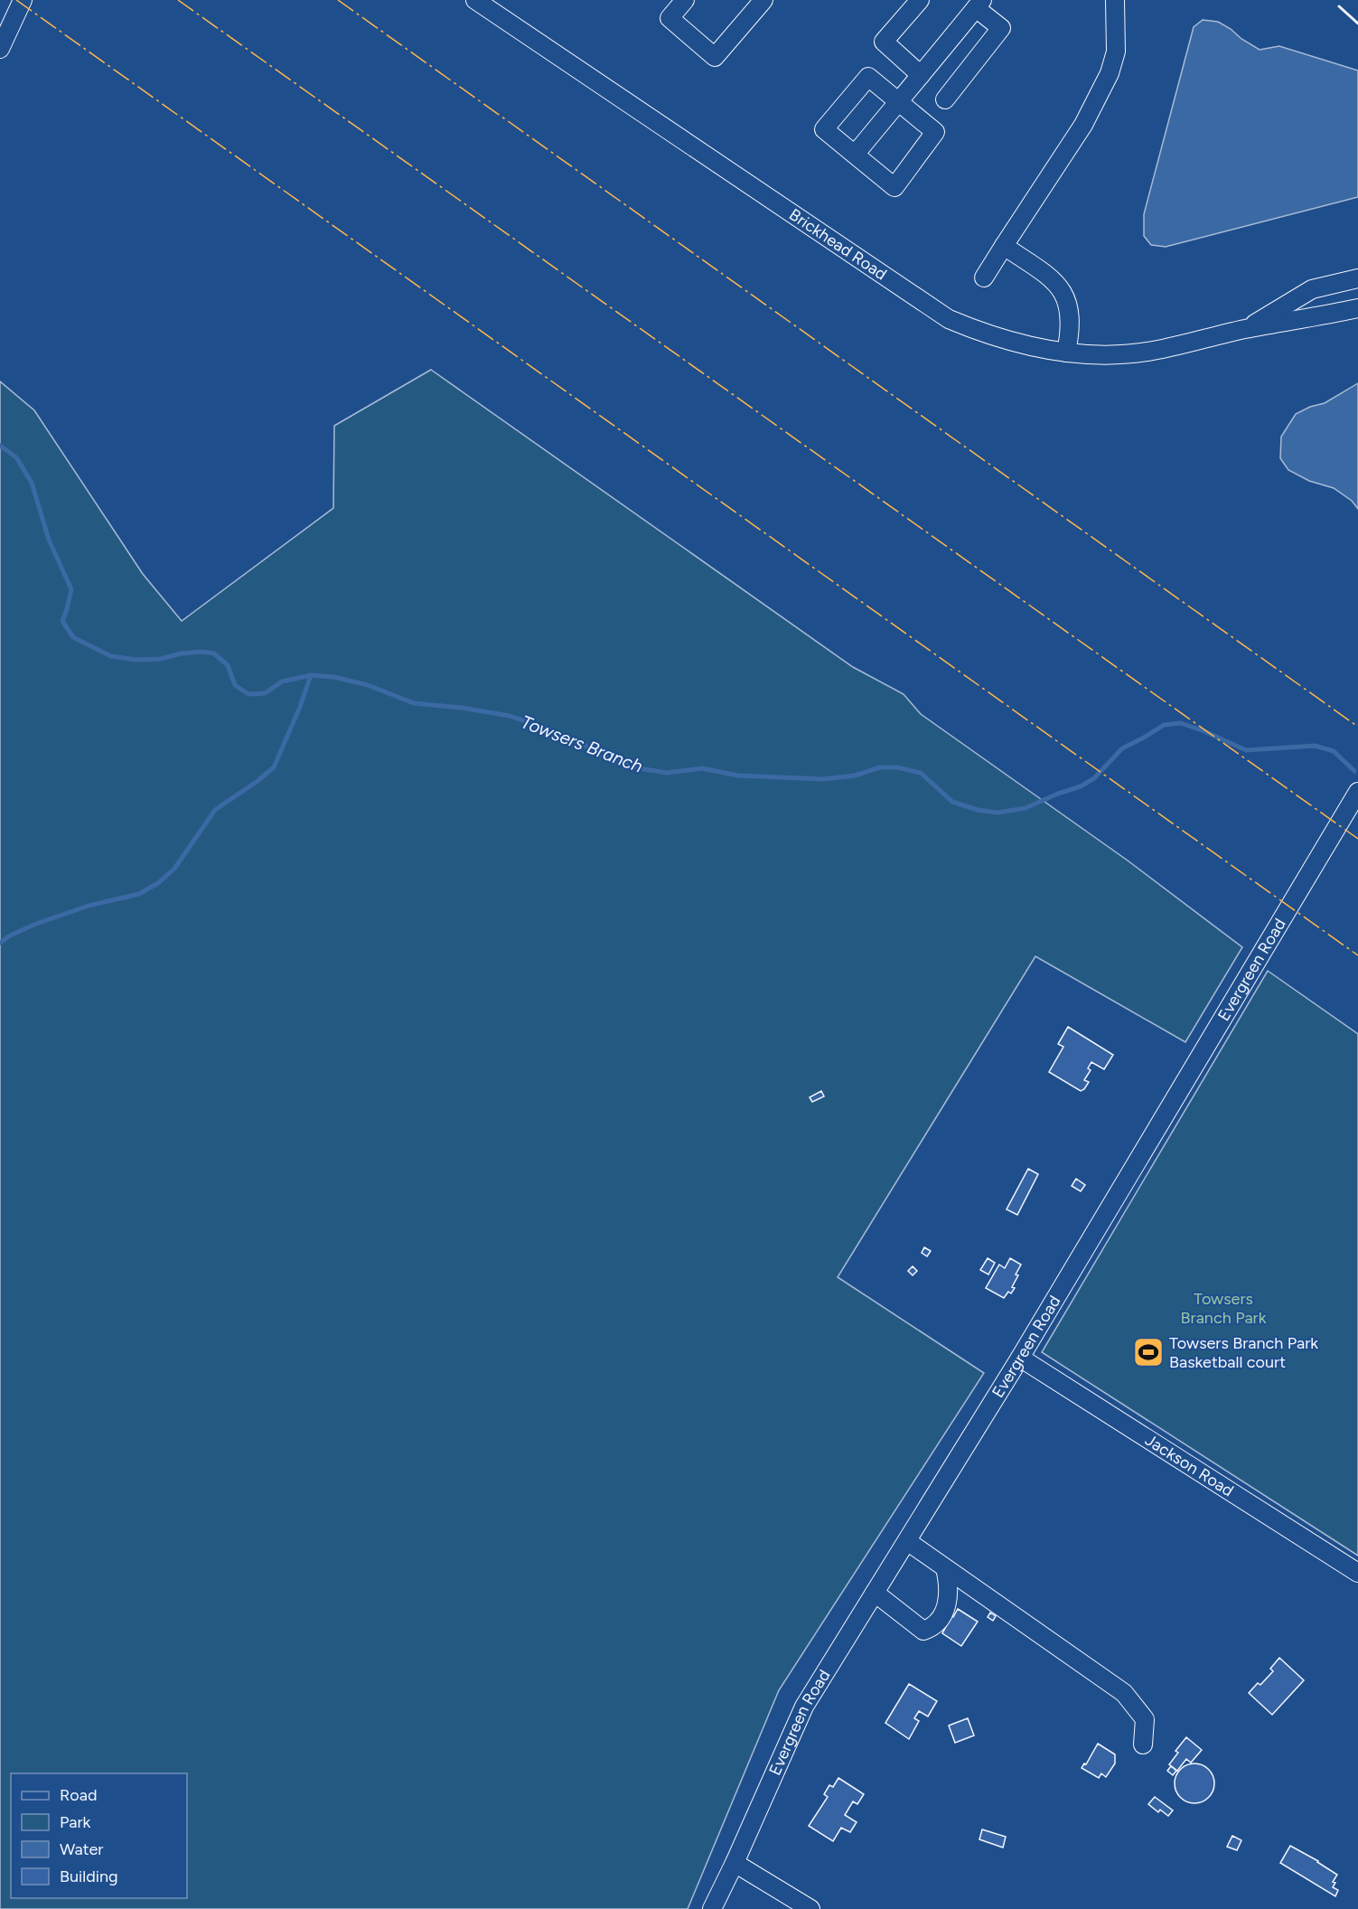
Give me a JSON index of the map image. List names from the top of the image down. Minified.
{"streets":{"street":["Brickhead Road","Evergreen Road","Jackson Road"]},"crossings":[["Evergreen Road","Jackson Road"]],"water":["Towsers Branch"],"parks":["Towsers Branch Park"],"places":{"sports":["Towsers Branch Park Basketball court"]},"legend":["Road","Park","Water","Building"]}
